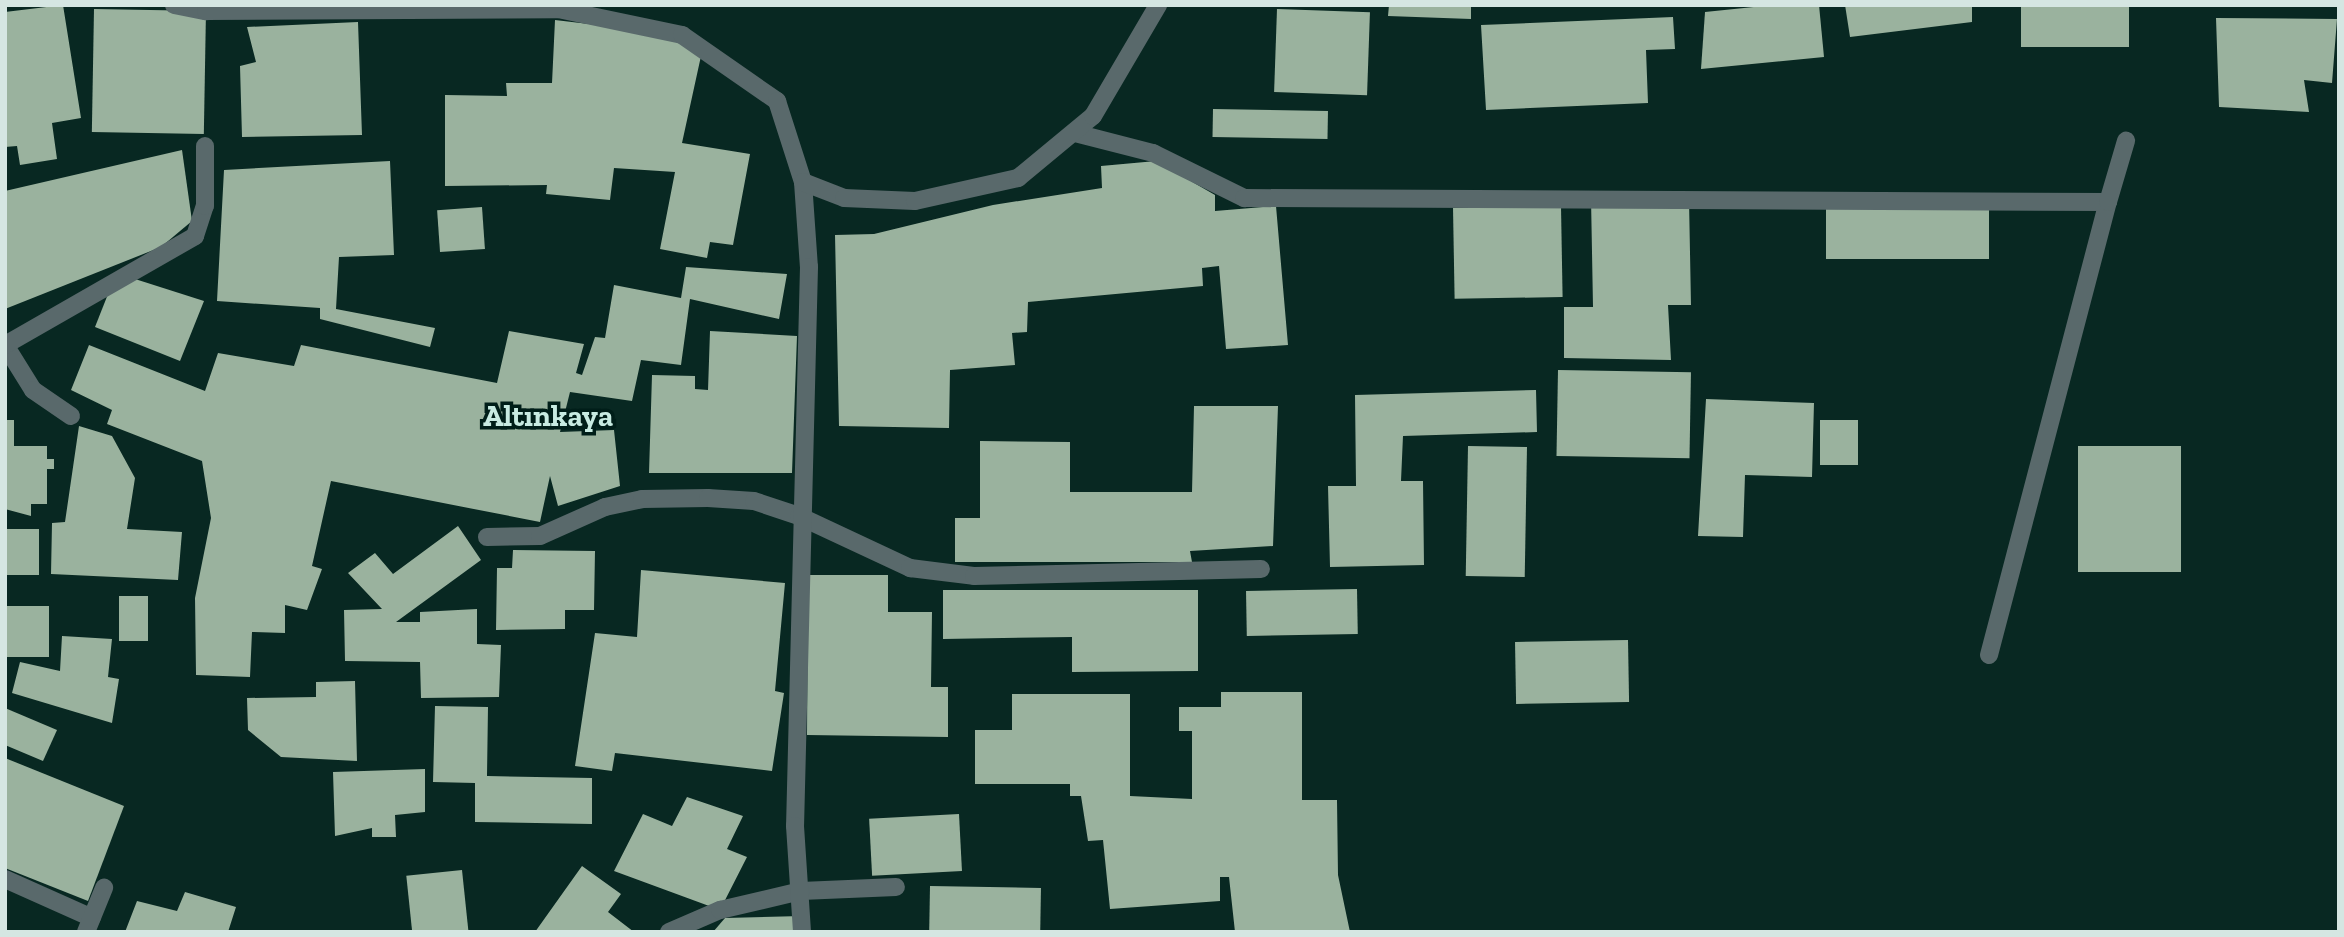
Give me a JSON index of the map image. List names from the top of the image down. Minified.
{"districts":["Altınkaya"]}
